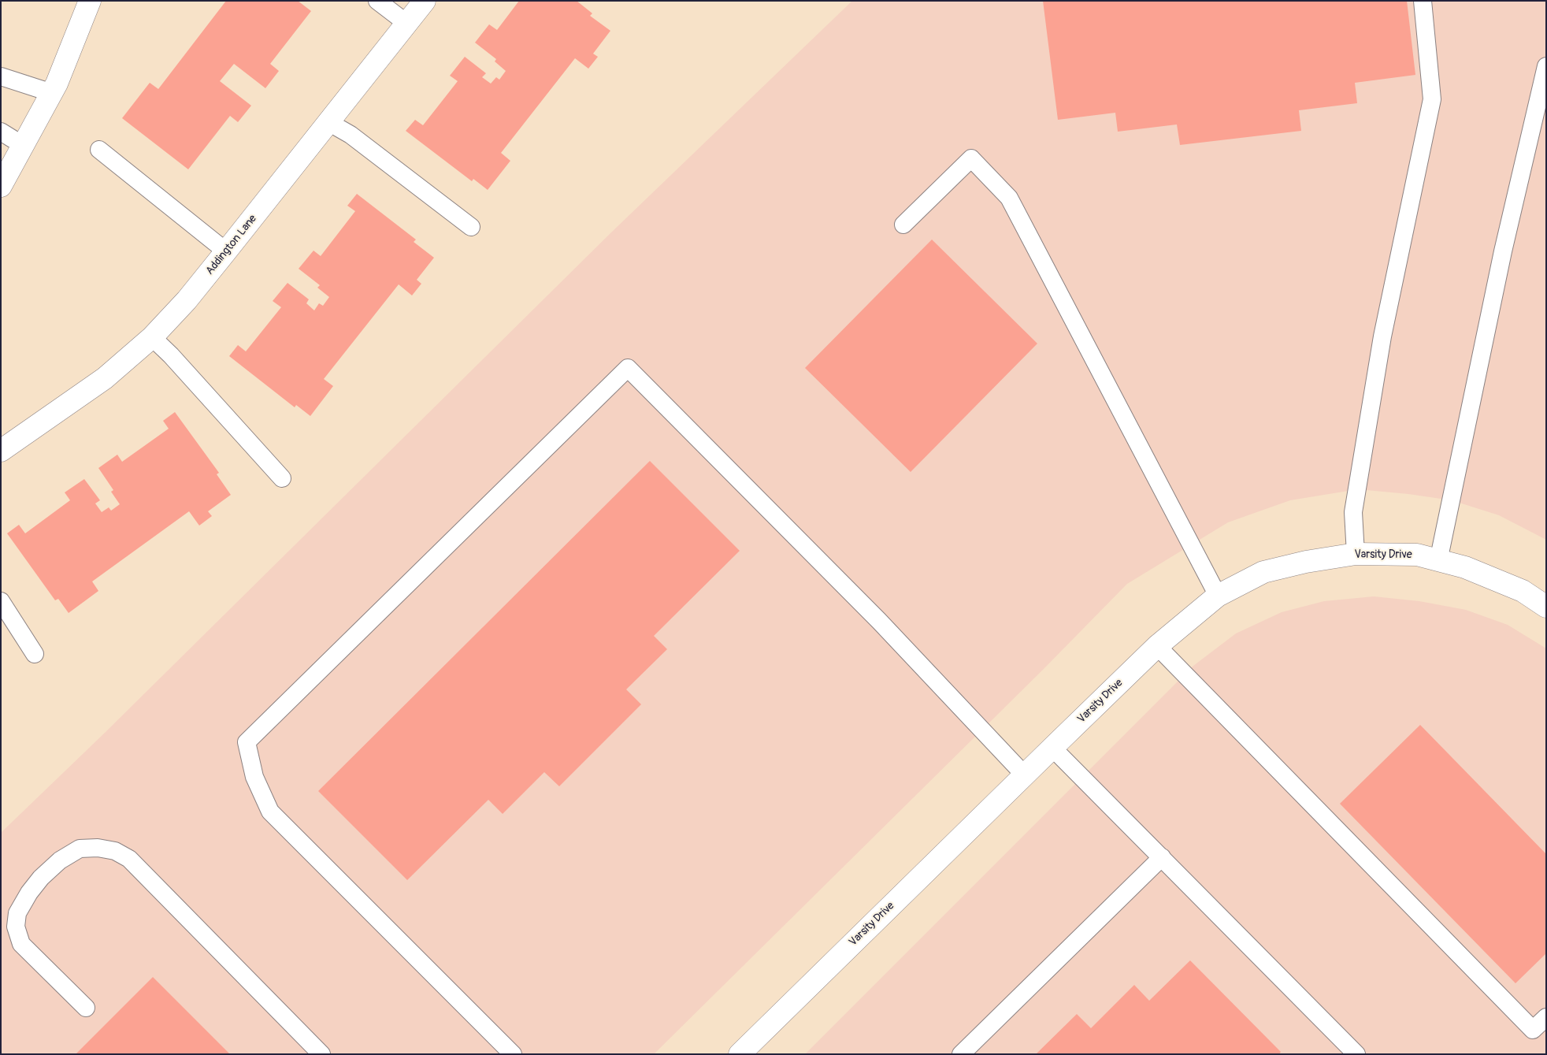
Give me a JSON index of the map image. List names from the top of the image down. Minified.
{"streets":{"street":["Addington Lane","Varsity Drive"]}}
